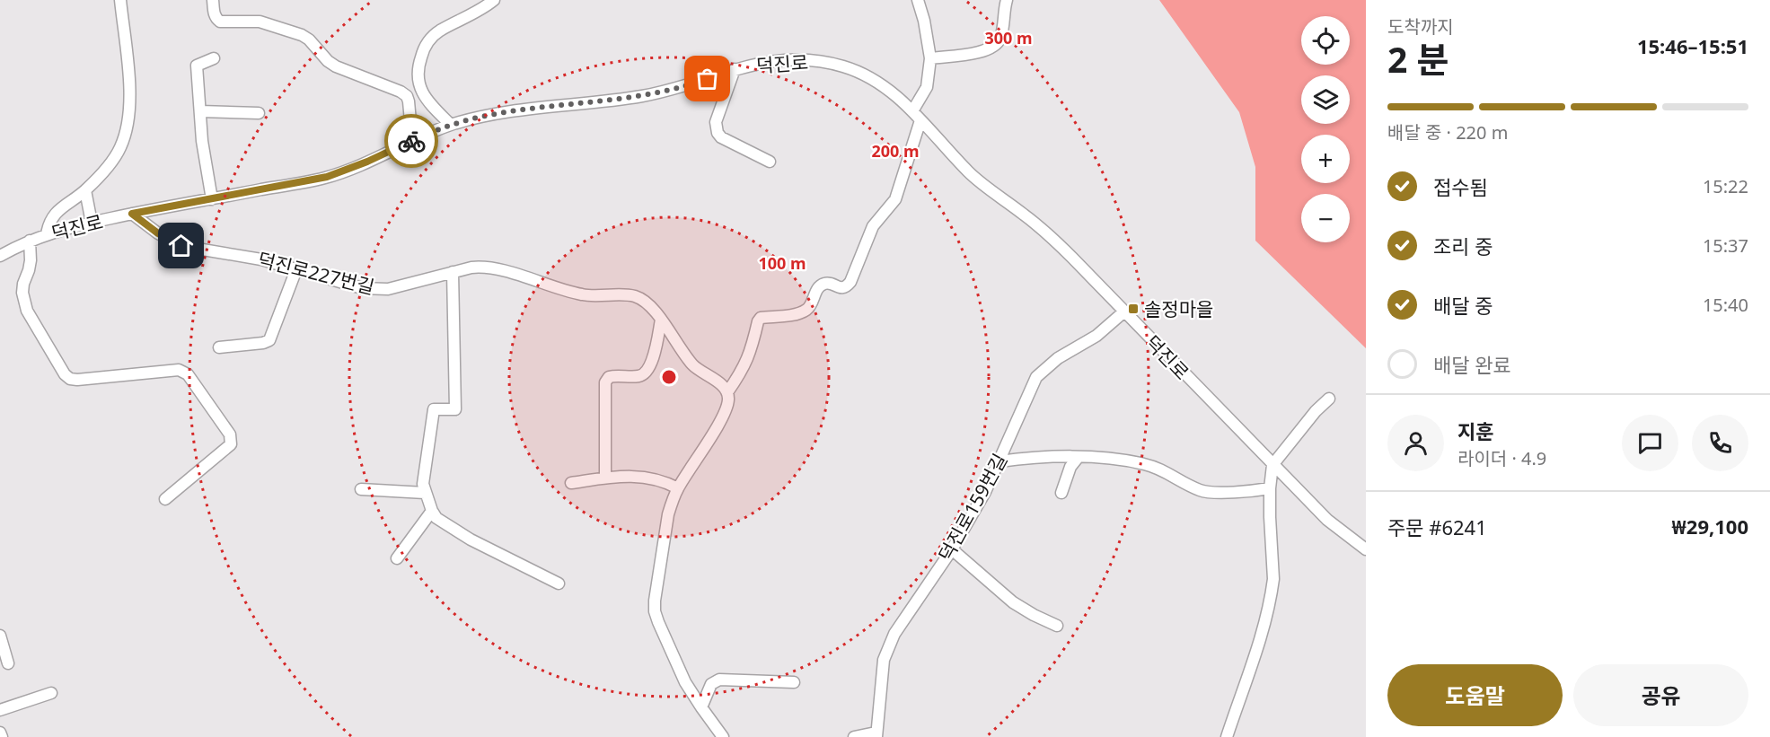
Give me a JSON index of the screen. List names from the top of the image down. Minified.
{"streets":{"street":["덕진로","덕진로227번길","덕진로159번길"]},"crossings":[["덕진로","덕진로227번길"],["덕진로","덕진로159번길"]],"places":{"transit":["솔정마을"]},"page":{"heading":["2 분","도착까지","15:46–15:51"],"panel":["지훈","라이더 · 4.9","주문 #6241","₩29,100"],"map_buttons":["+","−"],"bar":"배달 중 · 220 m","list":[["접수됨","15:22"],["조리 중","15:37"],["배달 중","15:40"],"배달 완료"],"buttons":["도움말","공유"]},"rings":["300 m","200 m","100 m"]}
